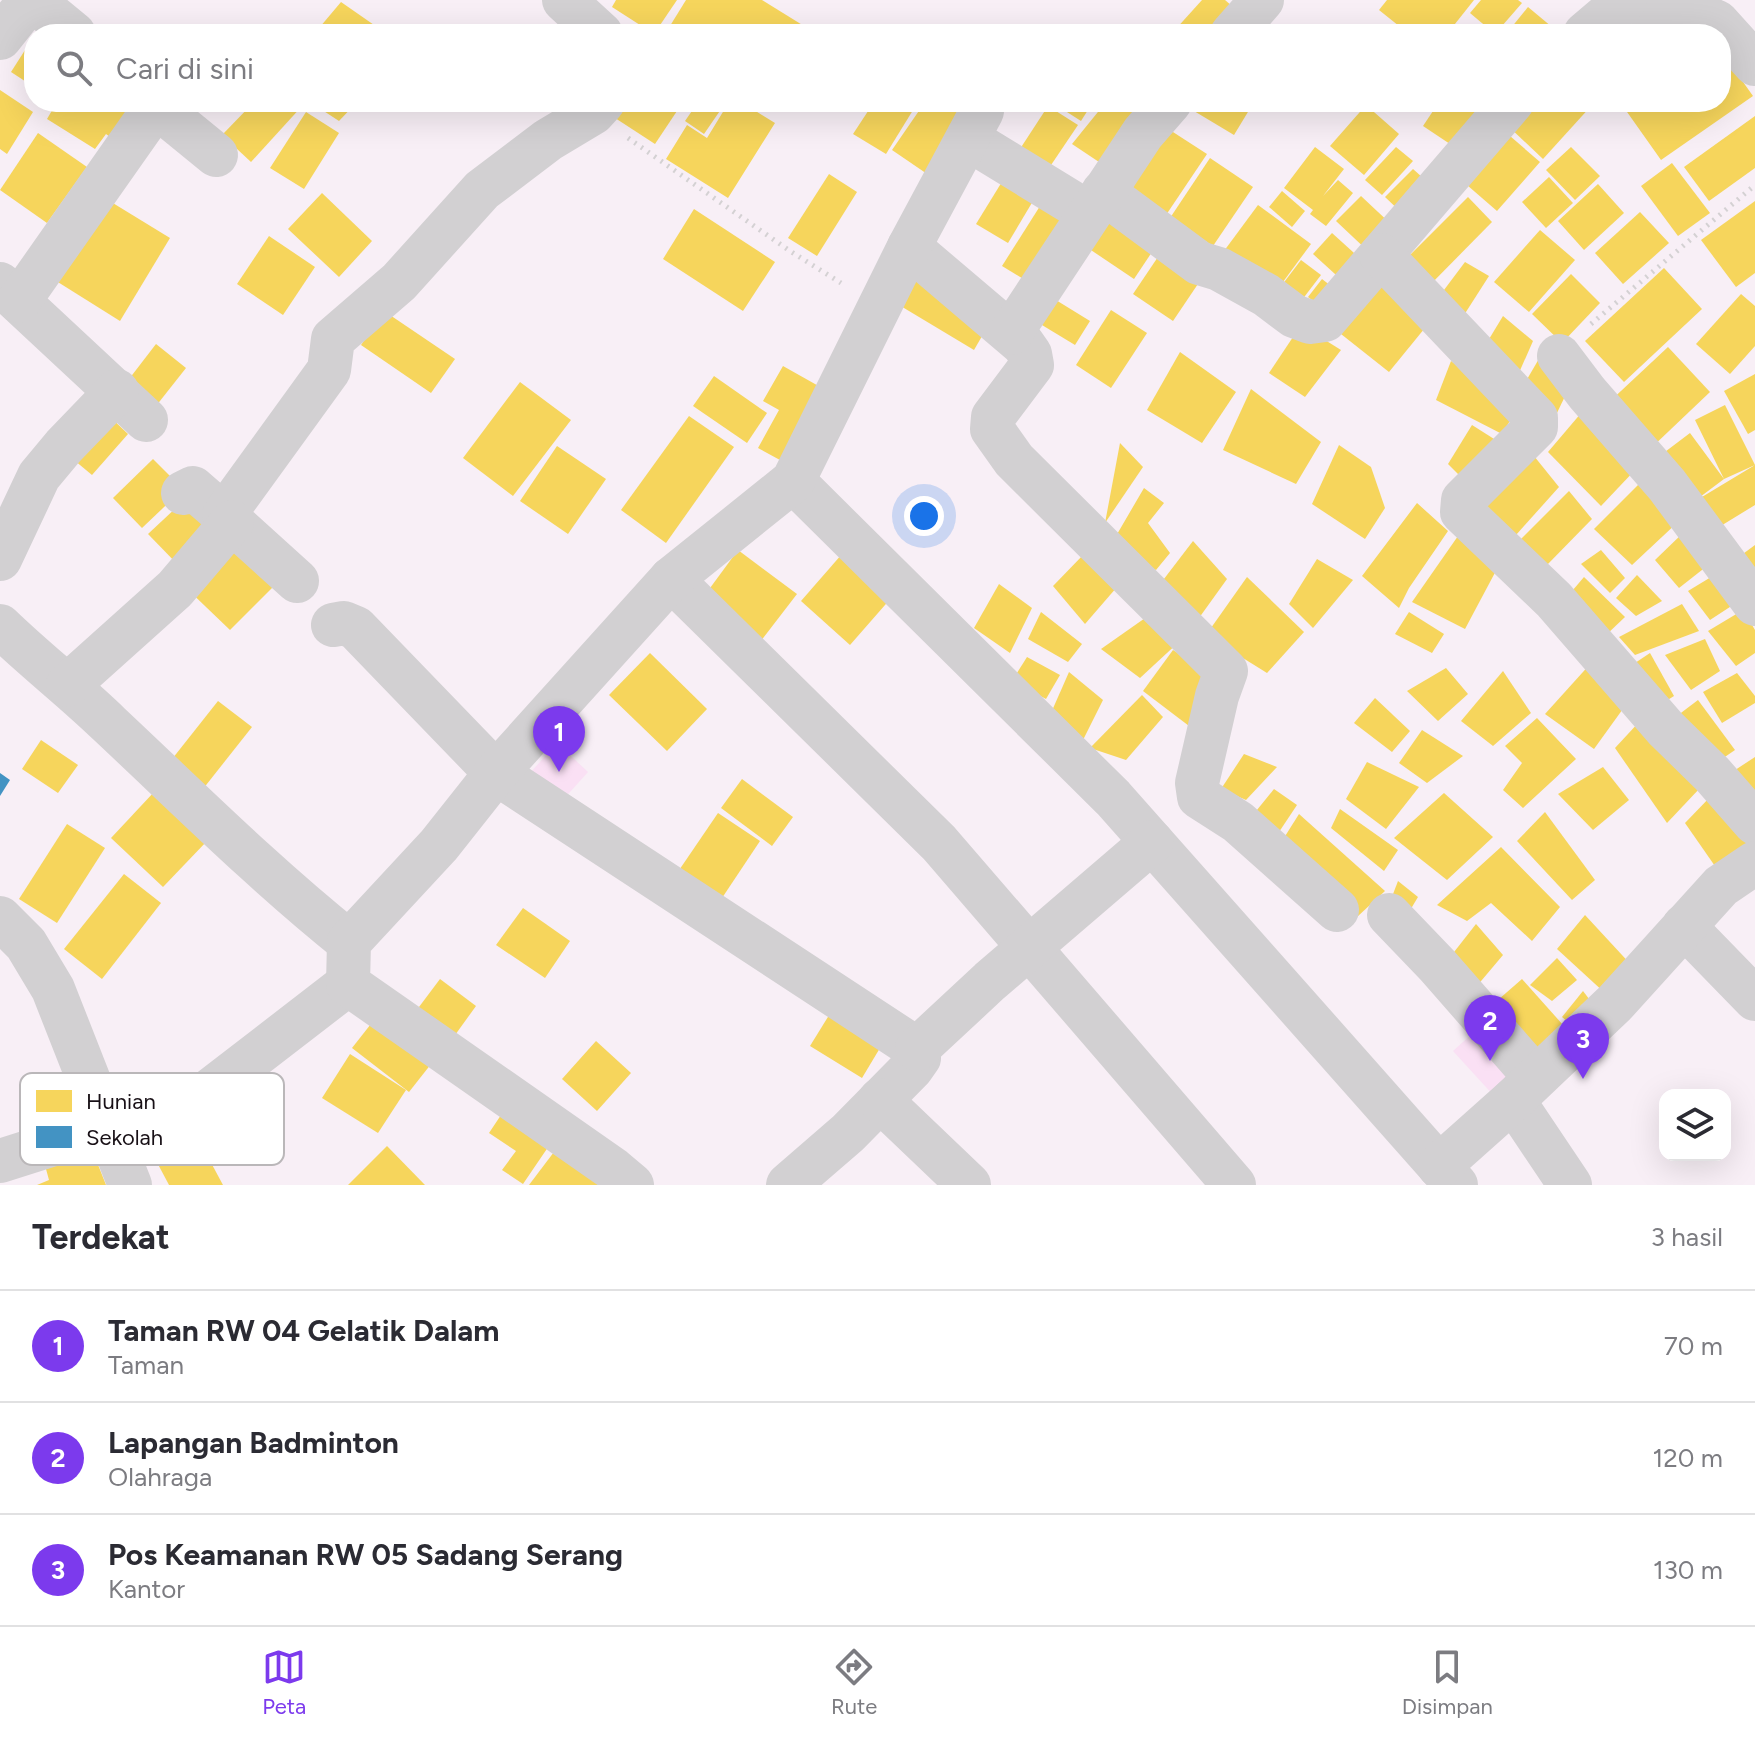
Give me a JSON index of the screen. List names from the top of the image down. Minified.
{"legend":["Hunian","Sekolah"],"page":{"search":"Cari di sini","pins":["1","2","3"],"heading":["Terdekat","3 hasil"],"list":[{"mark":"1","name":"Taman RW 04 Gelatik Dalam","note":"Taman","value":"70 m"},{"mark":"2","name":"Lapangan Badminton","note":"Olahraga","value":"120 m"},{"mark":"3","name":"Pos Keamanan RW 05 Sadang Serang","note":"Kantor","value":"130 m"}],"nav":["Peta","Rute","Disimpan"]}}
